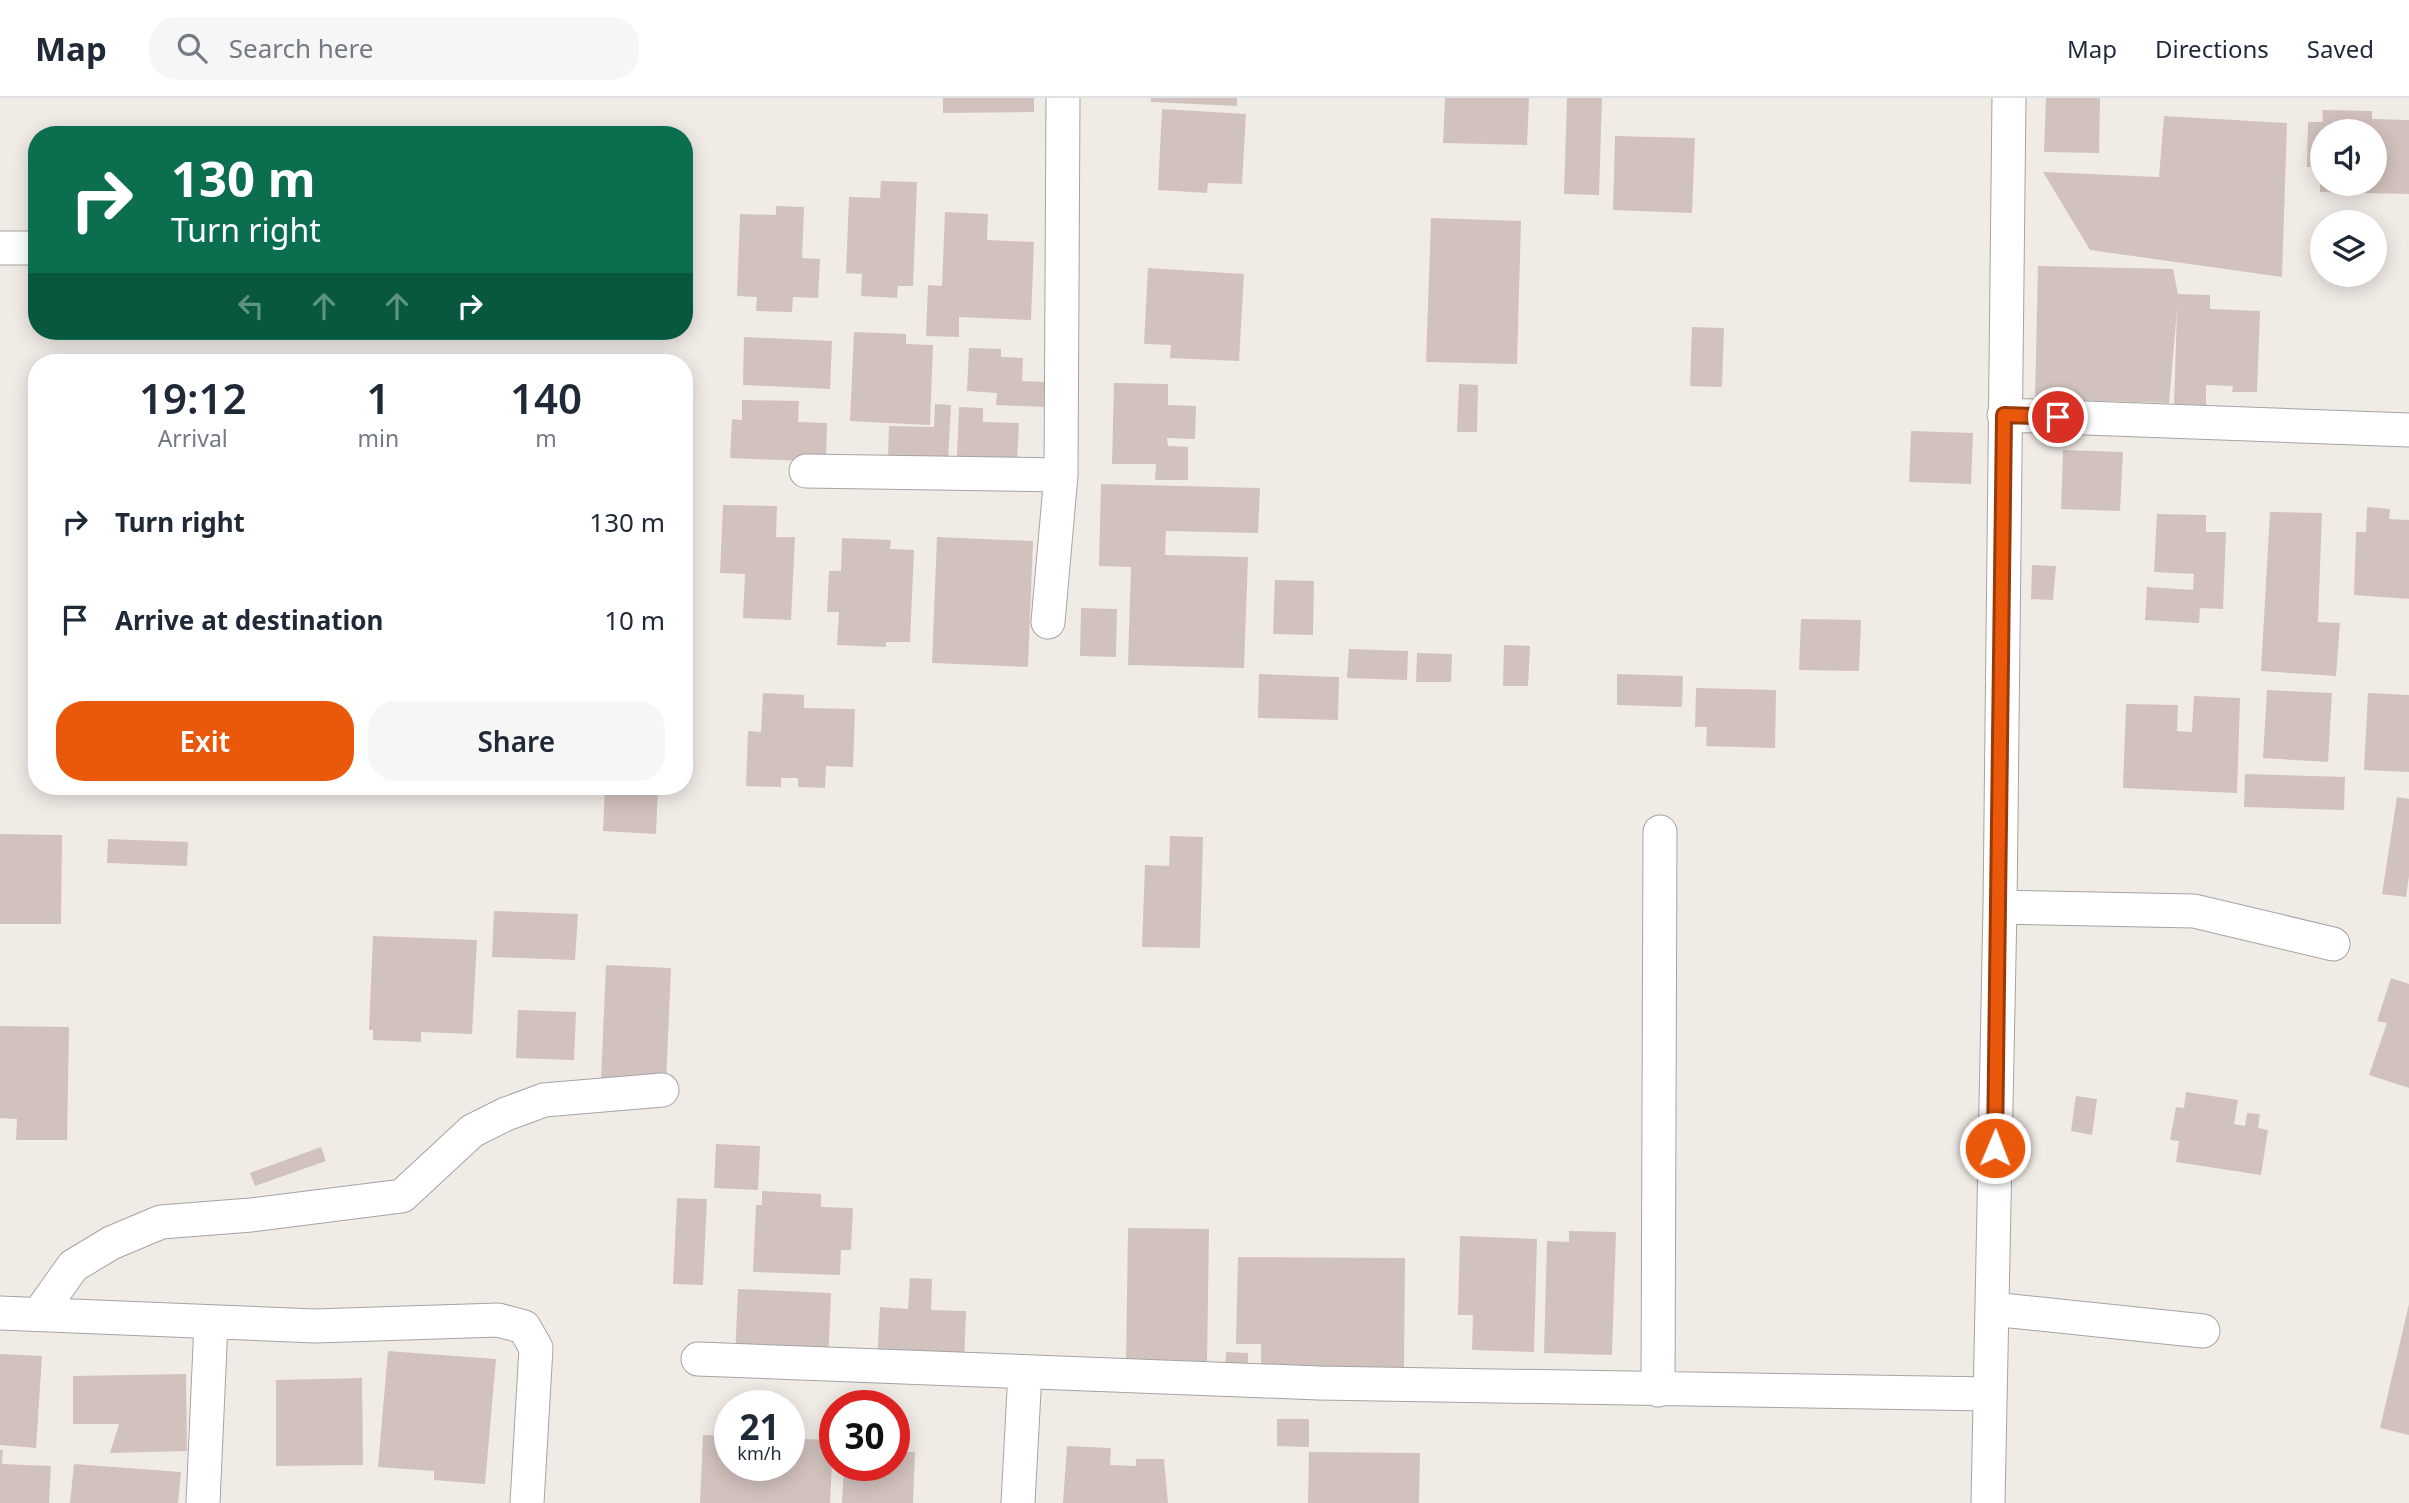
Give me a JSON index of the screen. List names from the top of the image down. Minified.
{"page":{"header":"Map","search":"Search here","nav":["Map","Directions","Saved"],"turn":["130 m","Turn right"],"eta":["19:12","Arrival","1","min","140","m"],"list":[{"name":"Turn right","value":"130 m"},{"name":"Arrive at destination","value":"10 m"}],"buttons":["Exit","Share"],"speed":"21 km/h","limit":"30"}}
